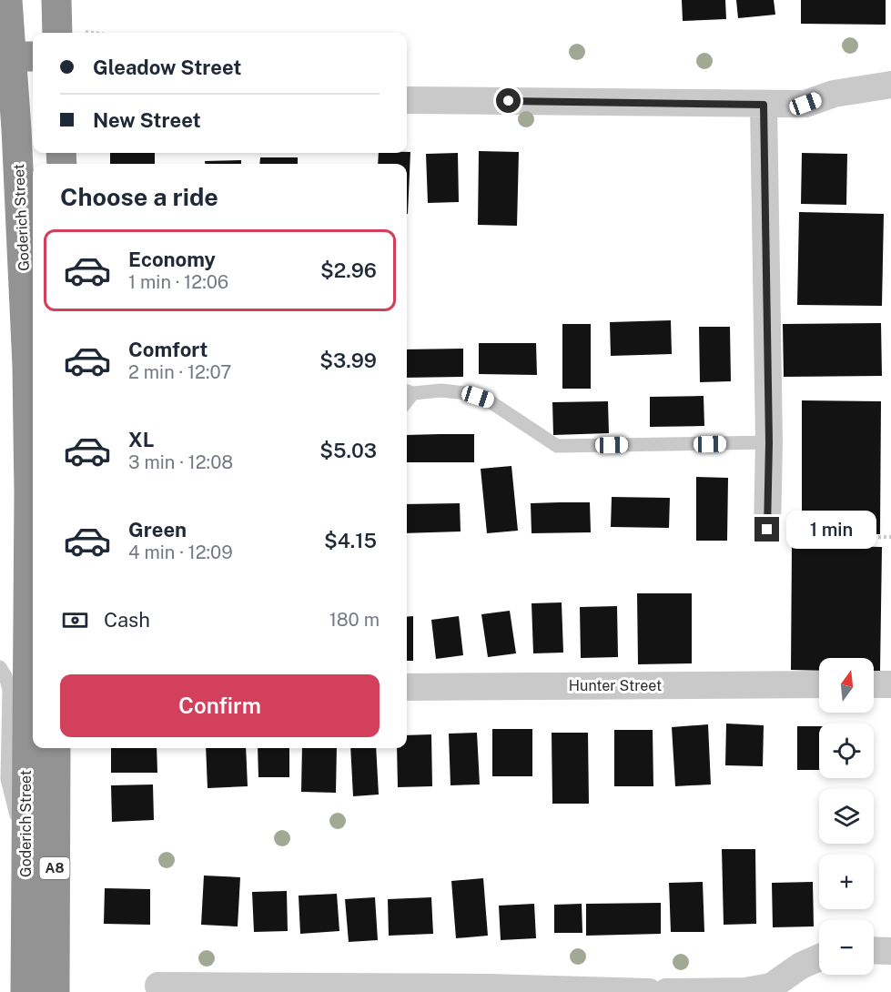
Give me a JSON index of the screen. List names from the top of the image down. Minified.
{"streets":{"highway":["Goderich Street","A8"],"street":["Hunter Street"]},"north":"top","page":{"banner":["Gleadow Street","New Street"],"heading":"Choose a ride","list":[{"name":"Economy","note":"1 min · 12:06","value":"$2.96"},{"name":"Comfort","note":"2 min · 12:07","value":"$3.99"},{"name":"XL","note":"3 min · 12:08","value":"$5.03"},{"name":"Green","note":"4 min · 12:09","value":"$4.15"}],"bubble":"1 min","pay":["Cash","180 m"],"map_buttons":["+","−"],"buttons":"Confirm"}}
